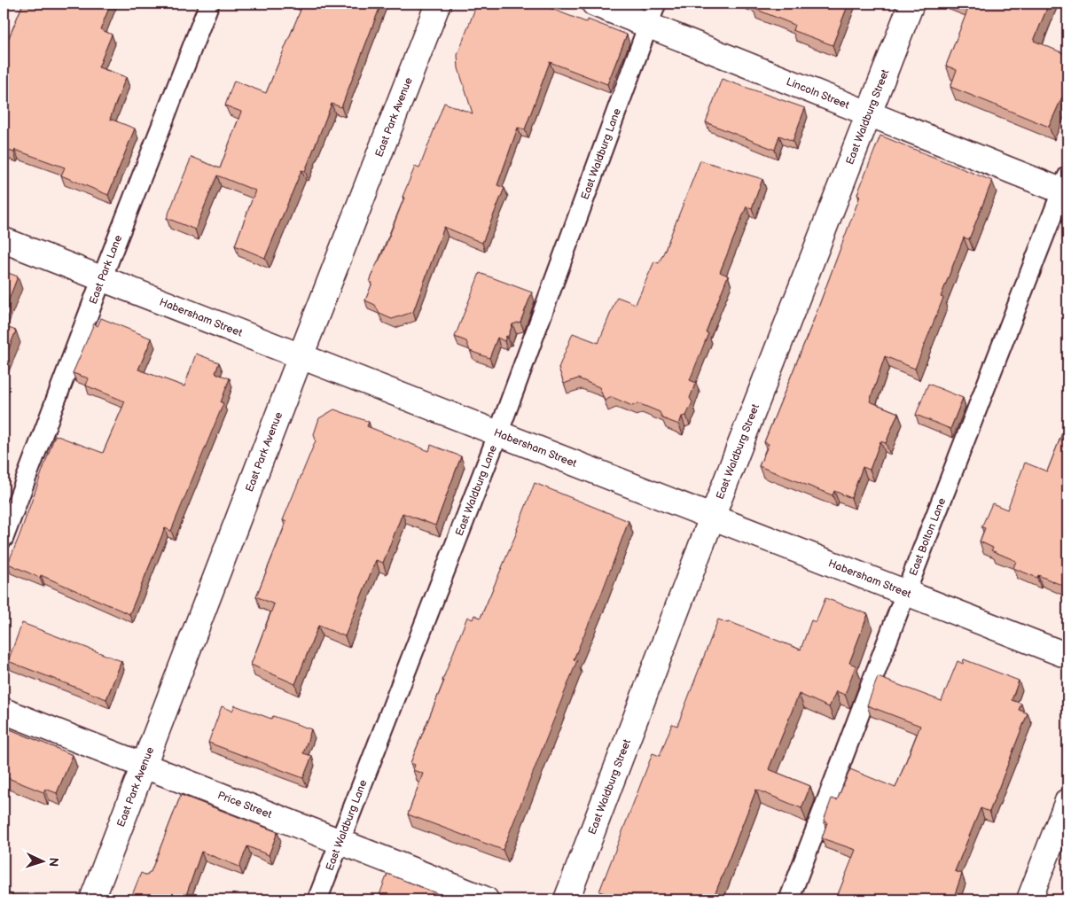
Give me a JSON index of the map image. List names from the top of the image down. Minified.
{"streets":{"street":["Lincoln Street","East Park Avenue","East Waldburg Street","Habersham Street","Price Street"],"lane":["East Waldburg Lane","East Park Lane","East Bolton Lane"]},"crossings":[["Lincoln Street","East Waldburg Street"],["Lincoln Street","East Waldburg Lane"],["Lincoln Street","East Bolton Lane"],["East Park Avenue","Habersham Street"],["East Park Avenue","Price Street"],["East Waldburg Street","Habersham Street"],["East Waldburg Lane","Habersham Street"],["East Waldburg Lane","Price Street"],["East Park Lane","Habersham Street"],["Habersham Street","East Bolton Lane"]],"north":"right"}
